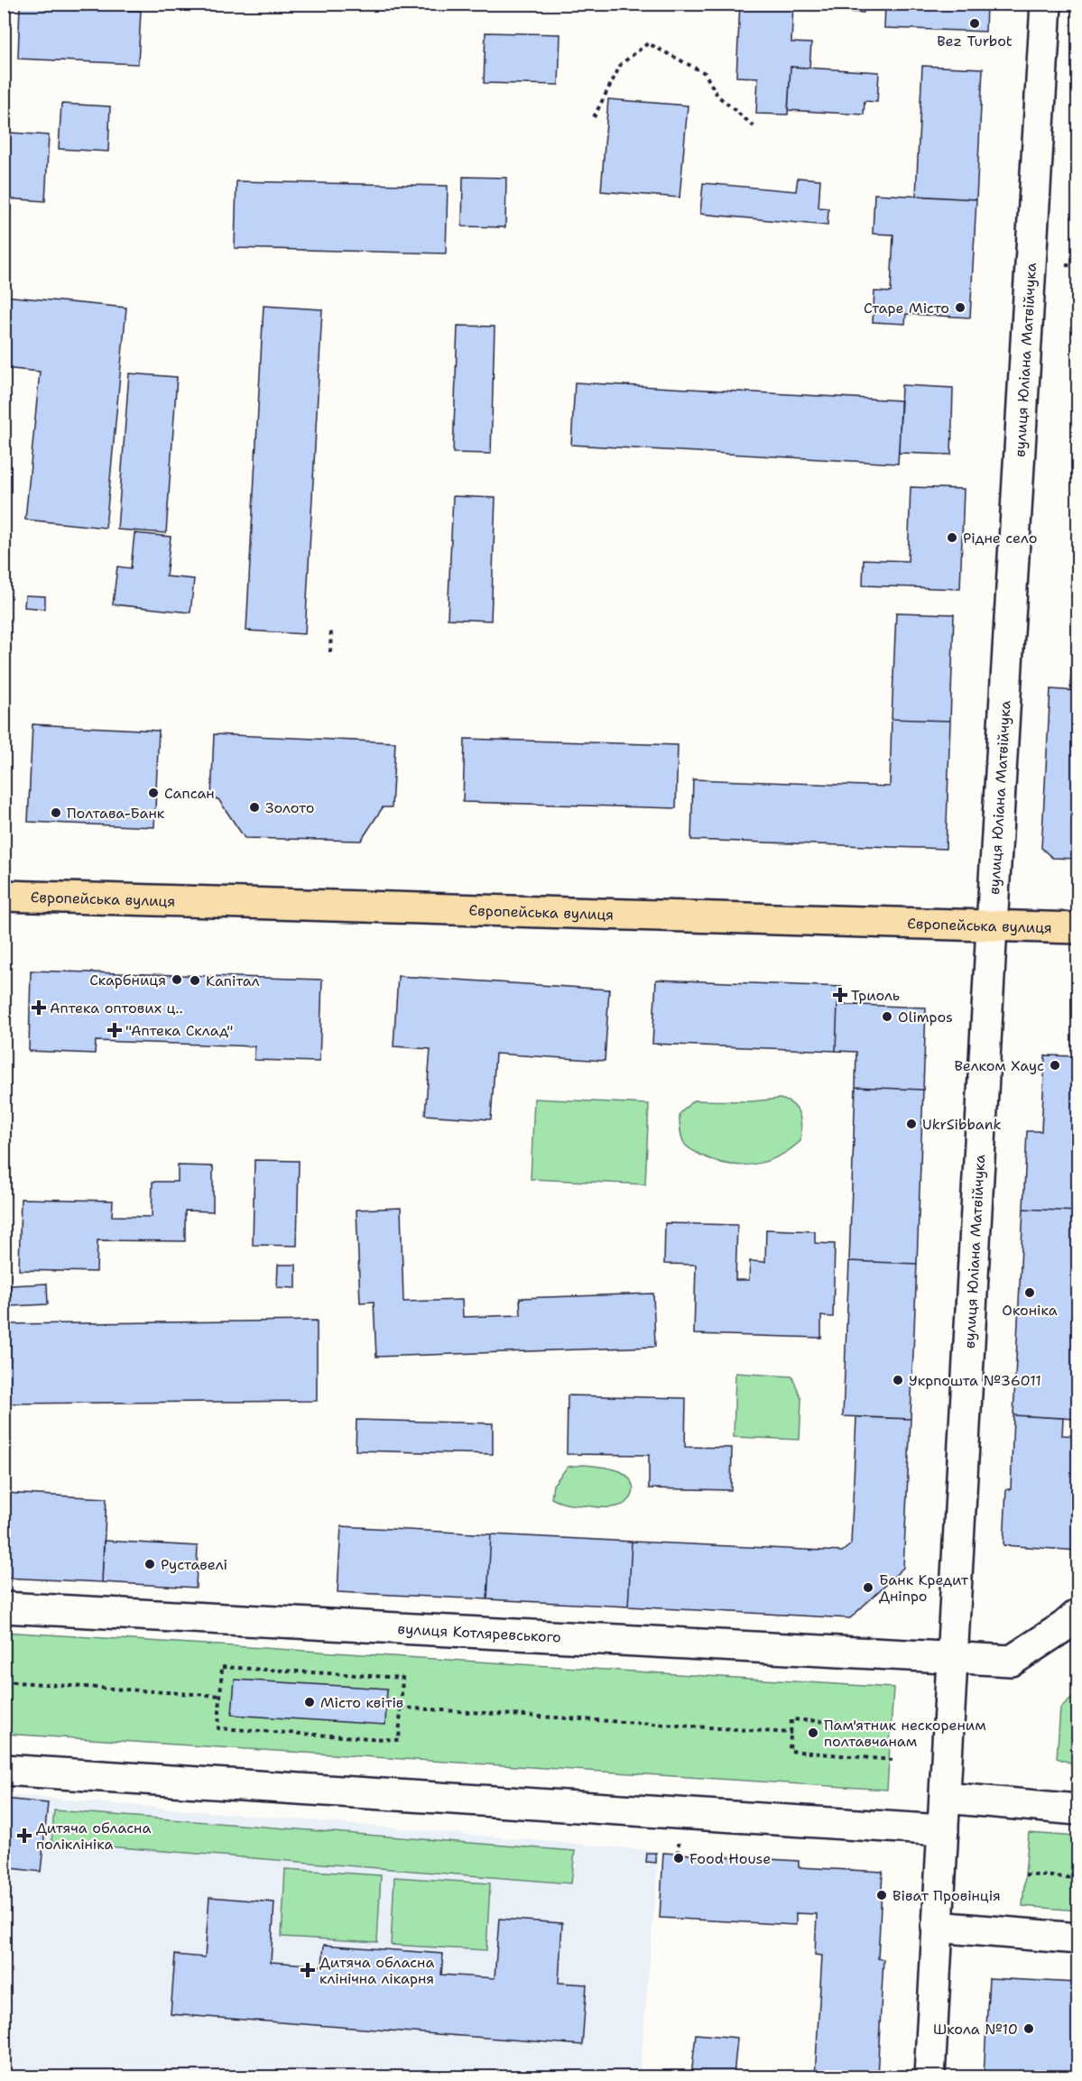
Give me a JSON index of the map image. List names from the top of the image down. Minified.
{"streets":{"main road":["Європейська вулиця"],"street":["вулиця Юліана Матвійчука","вулиця Котляревського"]},"crossings":[["вулиця Юліана Матвійчука","Європейська вулиця"],["вулиця Юліана Матвійчука","вулиця Котляревського"]],"places":{"other":["Bez Turbot","Старе Місто","Рідне село","Сапсан","Золото","Полтава-Банк","Скарбниця","Капітал","Olimpos","Велком Хаус","UkrSibbank","Оконіка","Укрпошта №36011","Руставелі","Банк Кредит Дніпро","Місто квітів","Пам'ятник нескореним полтавчанам","Food House","Віват Провінція","Школа №10"],"health":["Триоль","Аптека оптових ц‥","\"Аптека Склад\"","Дитяча обласна поліклініка","Дитяча обласна клінічна лікарня"]}}
